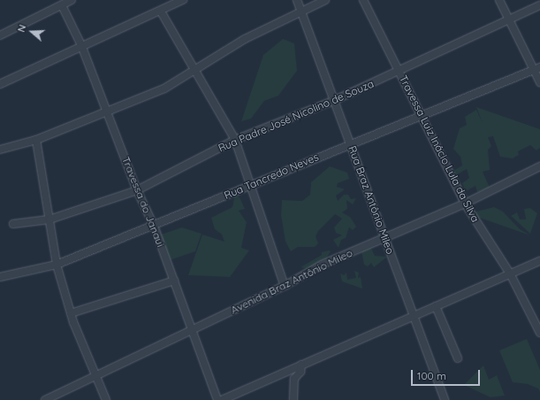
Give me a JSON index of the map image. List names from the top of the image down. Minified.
{"streets":{"street":["Rua Padre José Nicolino de Souza","Travessa Luiz Inácio Lula da Silva","Rua Tancredo Neves","Rua Braz Antônio Mileo","Travessa do Janaui","Avenida Braz Antônio Mileo"]},"crossings":[["Rua Padre José Nicolino de Souza","Travessa Luiz Inácio Lula da Silva"],["Rua Padre José Nicolino de Souza","Rua Braz Antônio Mileo"],["Rua Padre José Nicolino de Souza","Travessa do Janaui"],["Travessa Luiz Inácio Lula da Silva","Rua Tancredo Neves"],["Travessa Luiz Inácio Lula da Silva","Avenida Braz Antônio Mileo"],["Rua Tancredo Neves","Rua Braz Antônio Mileo"],["Rua Tancredo Neves","Travessa do Janaui"],["Rua Braz Antônio Mileo","Avenida Braz Antônio Mileo"],["Travessa do Janaui","Avenida Braz Antônio Mileo"]],"scale_bar":"100 m","north":"left"}
